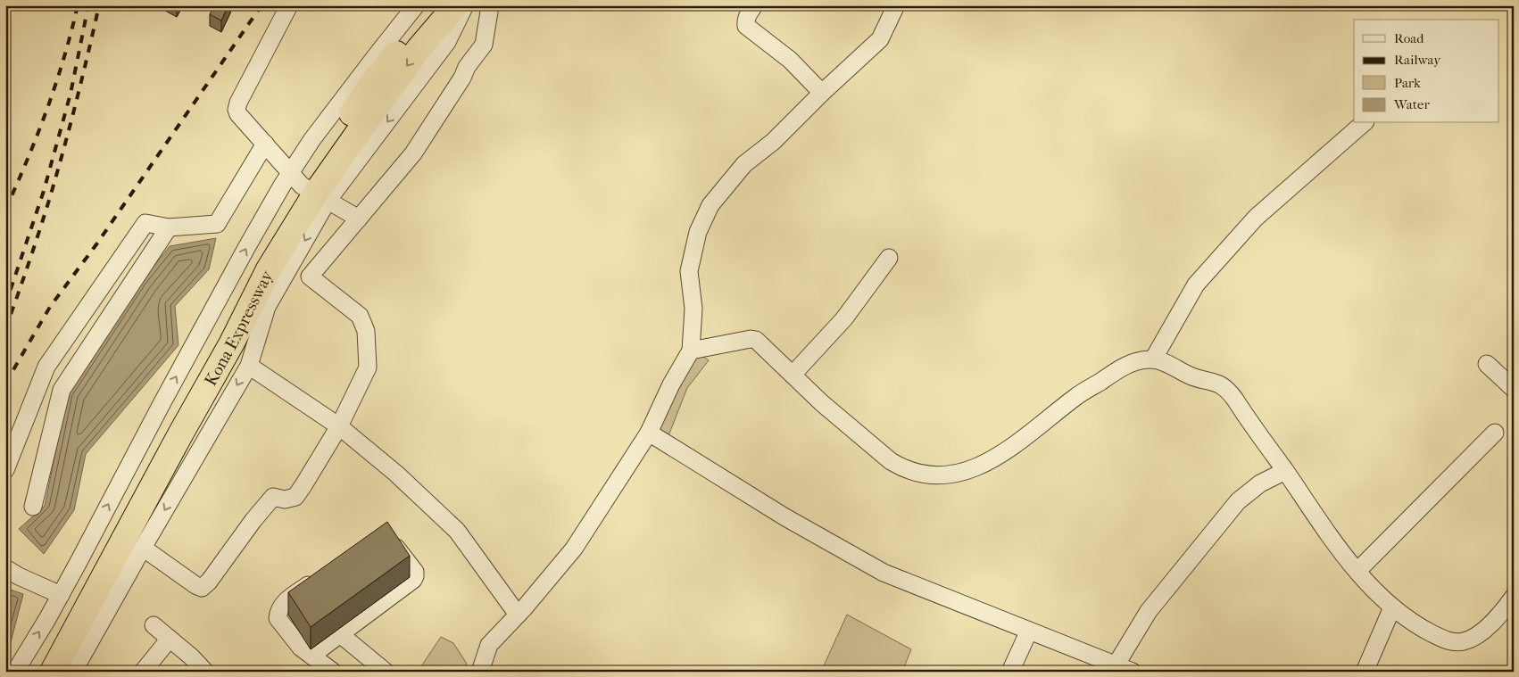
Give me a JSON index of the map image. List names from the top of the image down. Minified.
{"streets":{"highway":["Kona Expressway"]},"legend":["Road","Railway","Park","Water"]}
